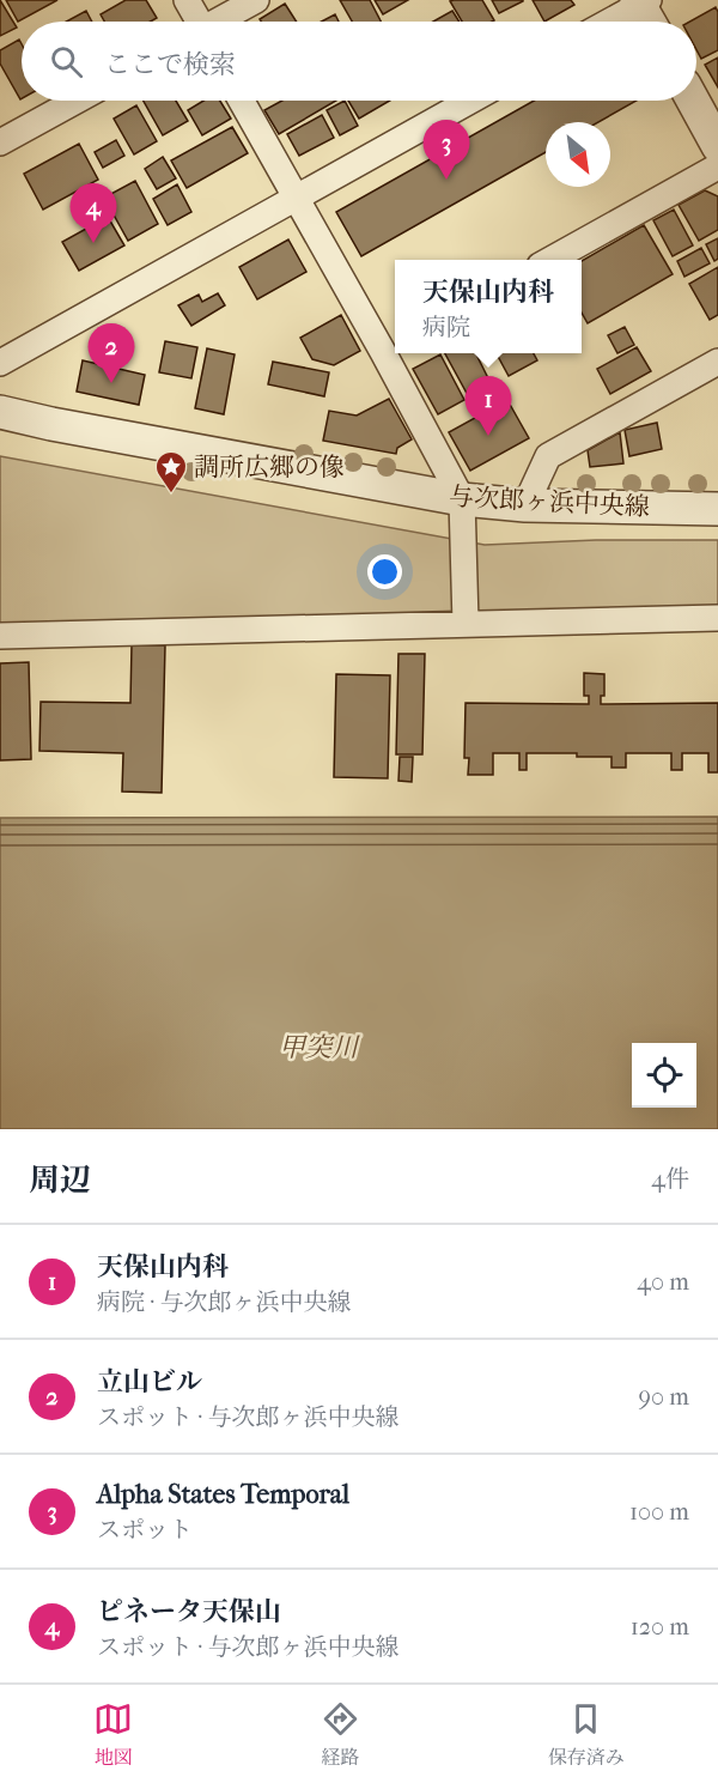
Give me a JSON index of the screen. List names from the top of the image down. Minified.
{"streets":{"street":["与次郎ヶ浜中央線"]},"water":["甲突川"],"places":{"place":["調所広郷の像"]},"north":"bottom right","page":{"search":"ここで検索","pins":["3","4","2","1"],"popup":["天保山内科","病院"],"heading":["周辺","4件"],"list":[{"mark":"1","name":"天保山内科","note":"病院 · 与次郎ヶ浜中央線","value":"40 m"},{"mark":"2","name":"立山ビル","note":"スポット · 与次郎ヶ浜中央線","value":"90 m"},{"mark":"3","name":"Alpha States Temporal","note":"スポット","value":"100 m"},{"mark":"4","name":"ピネータ天保山","note":"スポット · 与次郎ヶ浜中央線","value":"120 m"}],"nav":["地図","経路","保存済み"]}}
